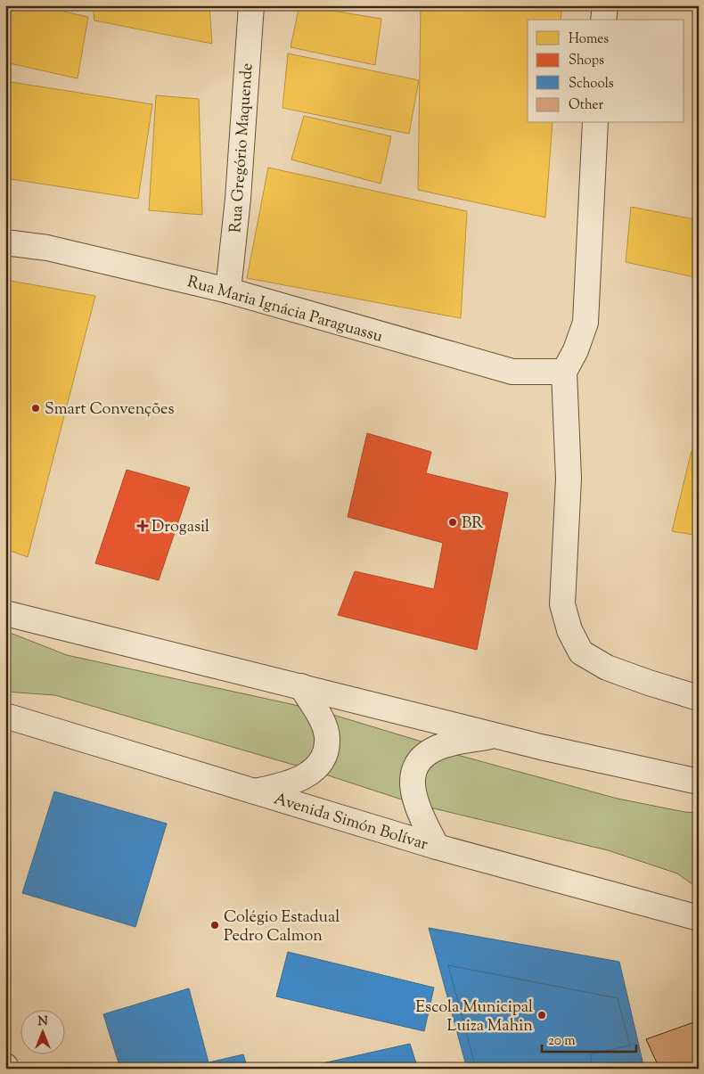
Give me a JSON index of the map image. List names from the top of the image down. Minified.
{"streets":{"street":["Rua Gregório Maquende","Rua Maria Ignácia Paraguassu","Avenida Simón Bolívar"]},"crossings":[["Rua Gregório Maquende","Rua Maria Ignácia Paraguassu"]],"places":{"other":["Smart Convenções","BR","Colégio Estadual Pedro Calmon","Escola Municipal Luiza Mahin"],"health":["Drogasil"]},"legend":["Homes","Shops","Schools","Other"],"scale_bar":"20 m","north":"top"}
